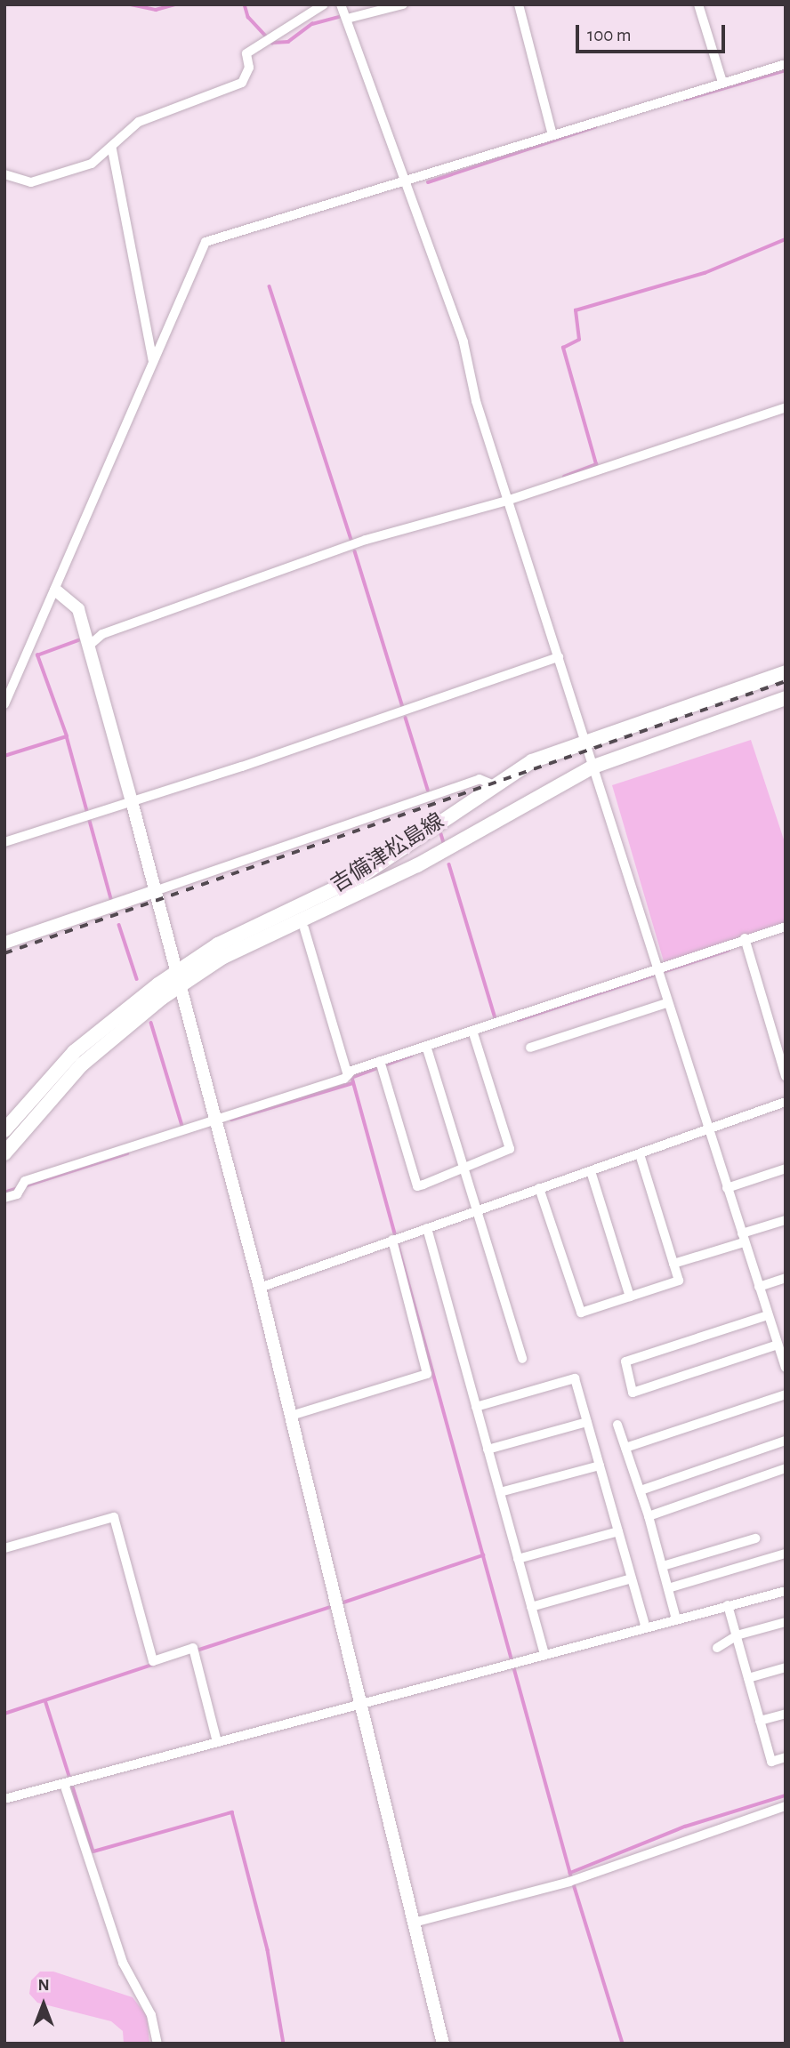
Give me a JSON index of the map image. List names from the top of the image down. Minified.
{"streets":{"main road":["吉備津松島線"]},"scale_bar":"100 m","north":"top"}
